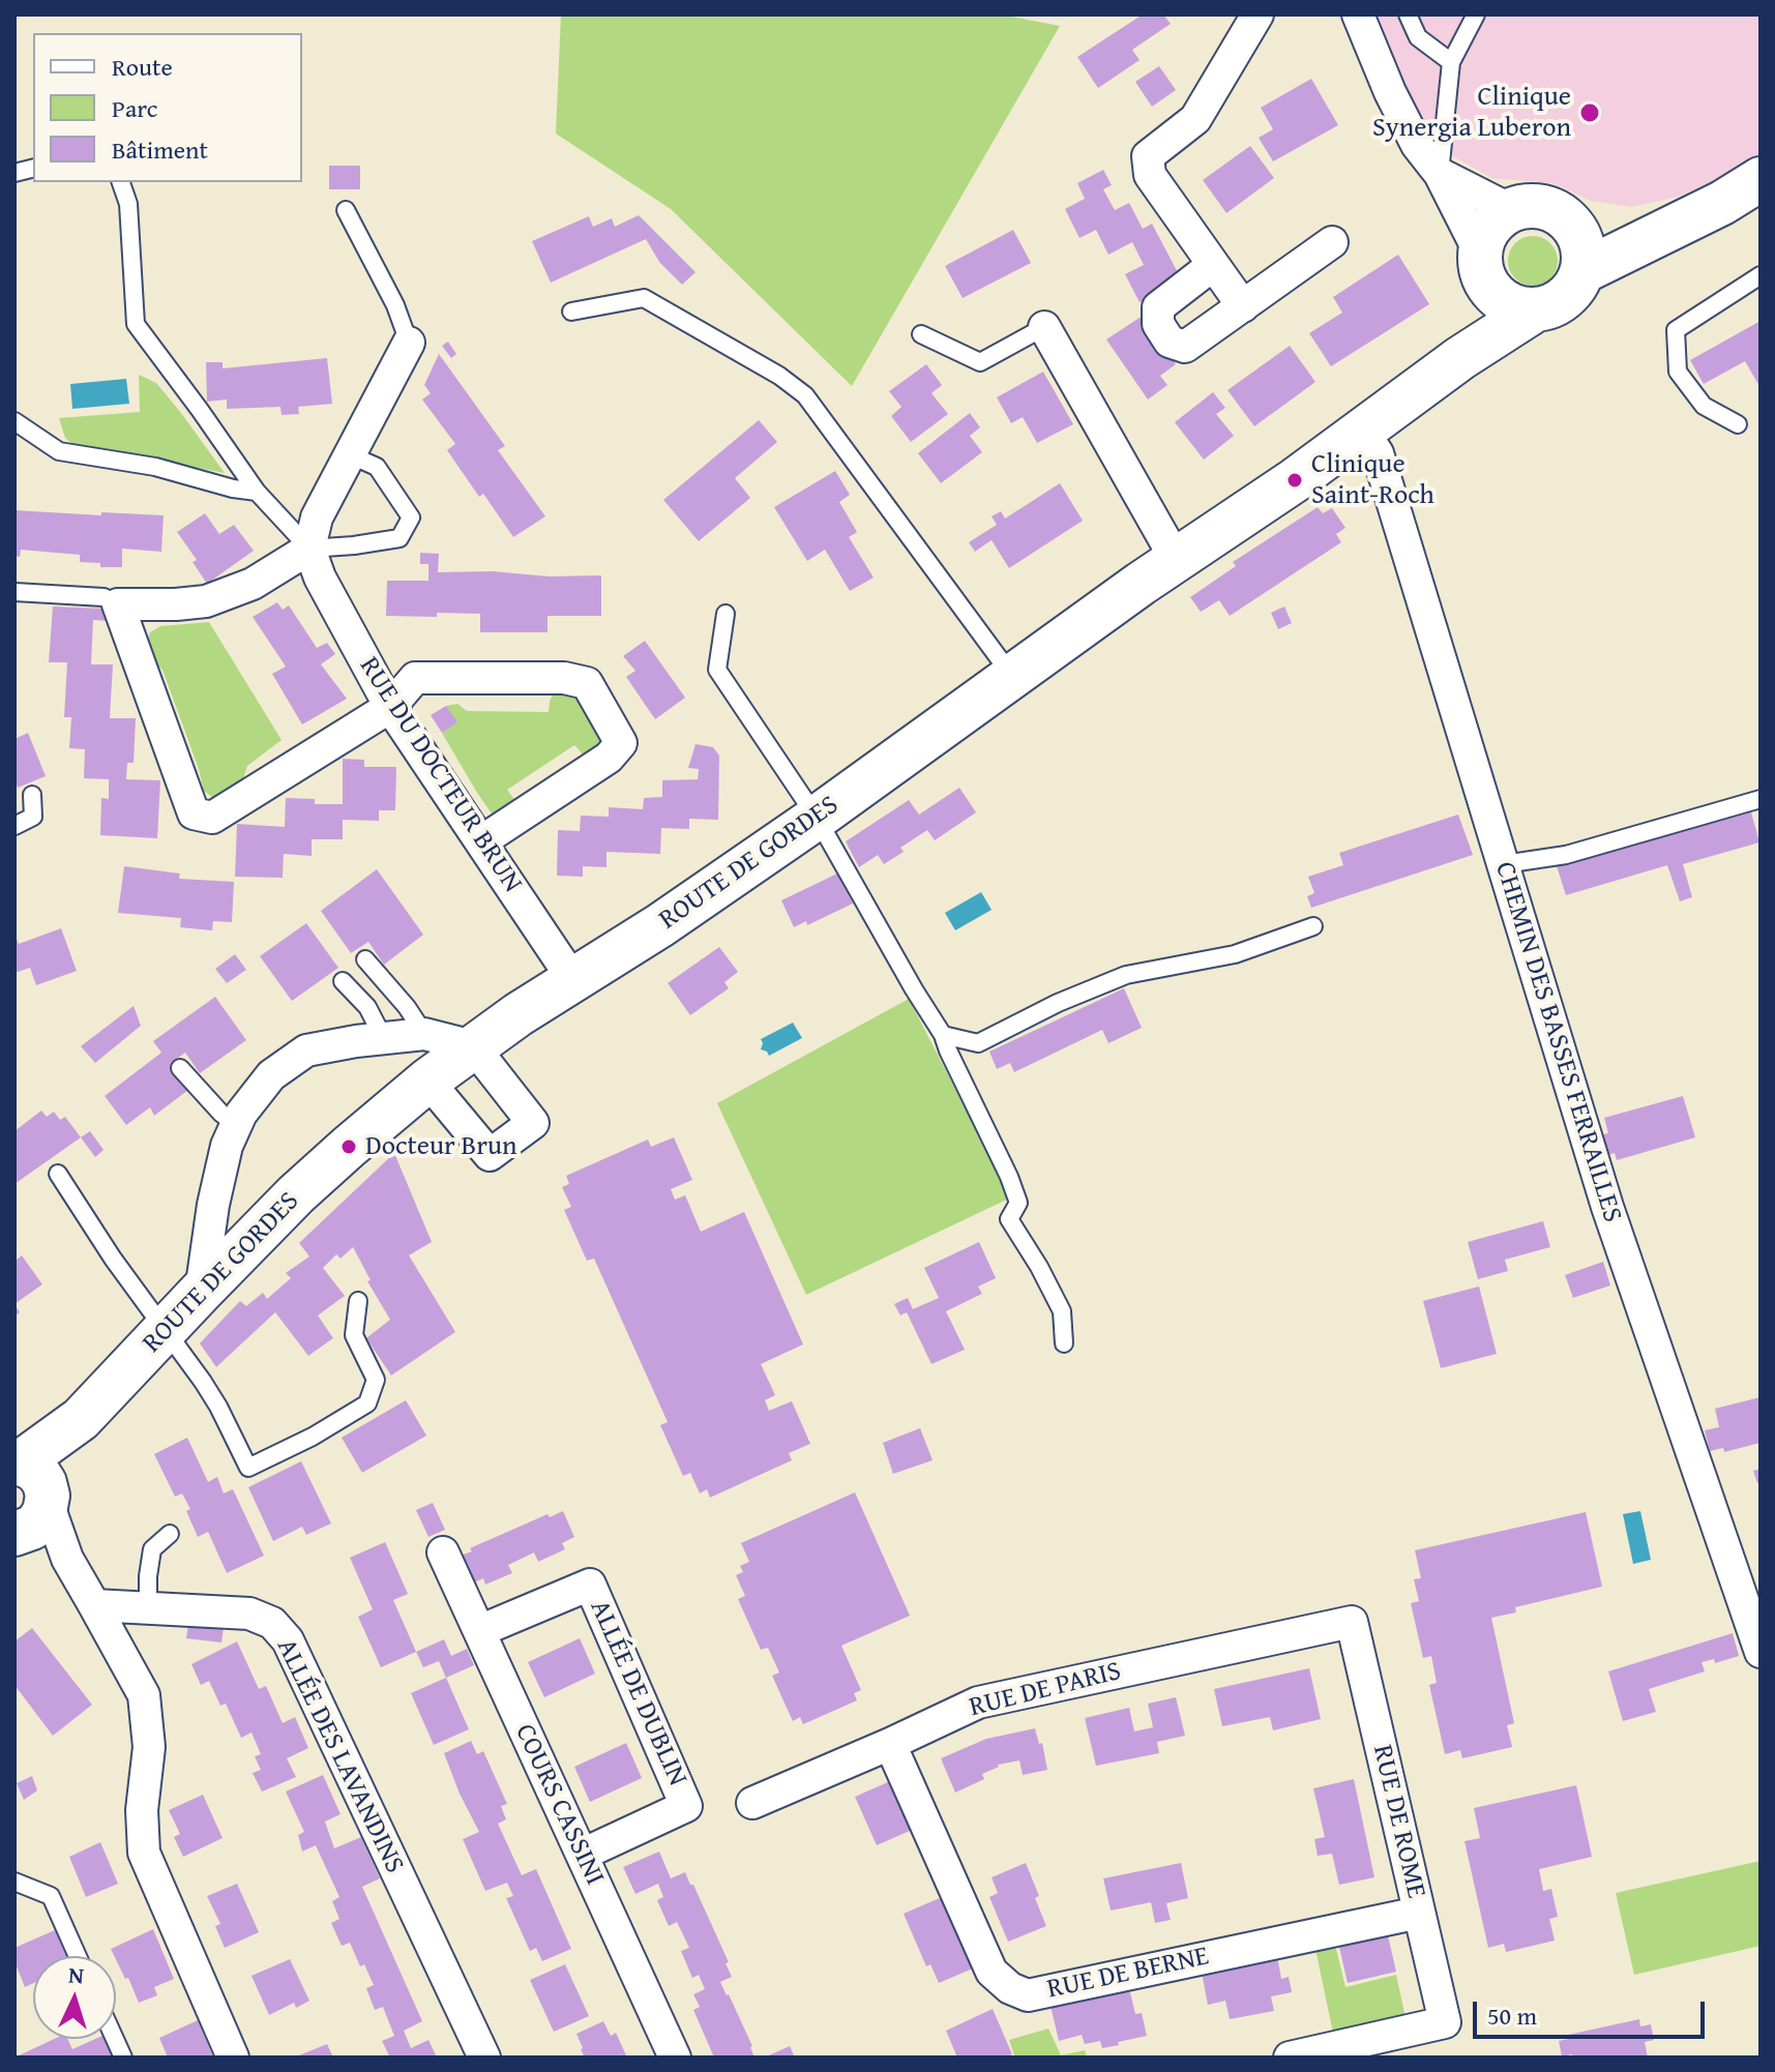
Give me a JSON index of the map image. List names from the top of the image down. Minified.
{"streets":{"street":["RUE DU DOCTEUR BRUN","ROUTE DE GORDES","CHEMIN DES BASSES FERRAILLES","RUE DE PARIS","ALLÉE DE DUBLIN","ALLÉE DES LAVANDINS","COURS CASSINI","RUE DE ROME","RUE DE BERNE"]},"crossings":[["RUE DU DOCTEUR BRUN","ROUTE DE GORDES"],["ROUTE DE GORDES","CHEMIN DES BASSES FERRAILLES"],["RUE DE PARIS","RUE DE ROME"],["RUE DE PARIS","RUE DE BERNE"],["ALLÉE DE DUBLIN","COURS CASSINI"],["RUE DE ROME","RUE DE BERNE"]],"places":["Clinique Synergia Luberon","Clinique Saint-Roch","Docteur Brun"],"legend":["Route","Parc","Bâtiment"],"scale_bar":"50 m","north":"top"}
